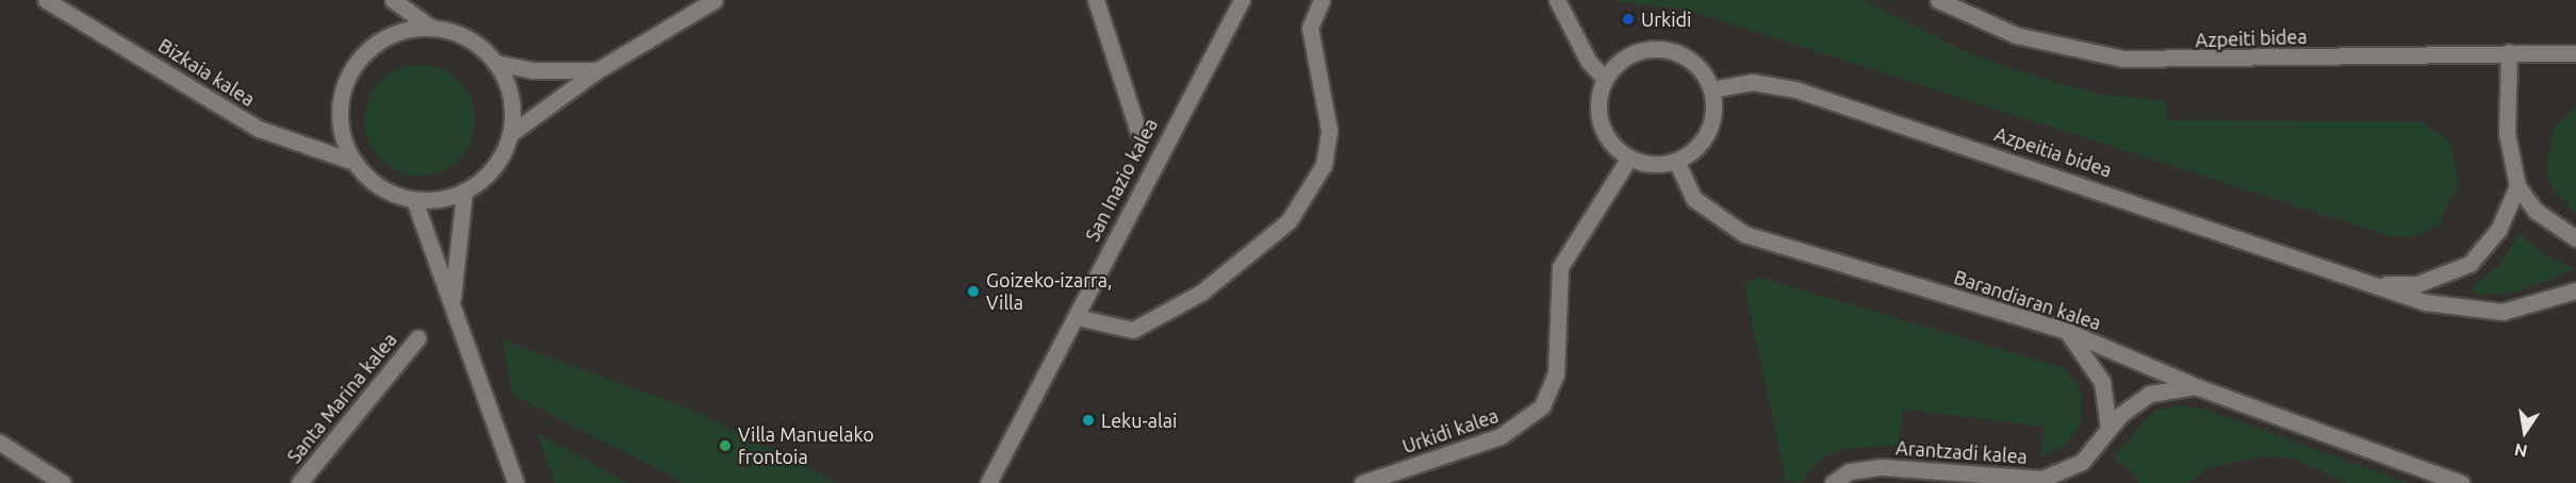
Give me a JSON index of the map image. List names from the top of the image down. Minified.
{"streets":{"street":["Azpeiti bidea","Bizkaia kalea","Azpeitia bidea","San Inazio kalea","Barandiaran kalea","Santa Marina kalea","Urkidi kalea","Arantzadi kalea"]},"crossings":[["Azpeitia bidea","Barandiaran kalea"],["Azpeitia bidea","Urkidi kalea"],["Barandiaran kalea","Urkidi kalea"],["Barandiaran kalea","Arantzadi kalea"]],"places":["Urkidi","Goizeko-izarra, Villa","Leku-alai","Villa Manuelako frontoia"],"north":"bottom"}
